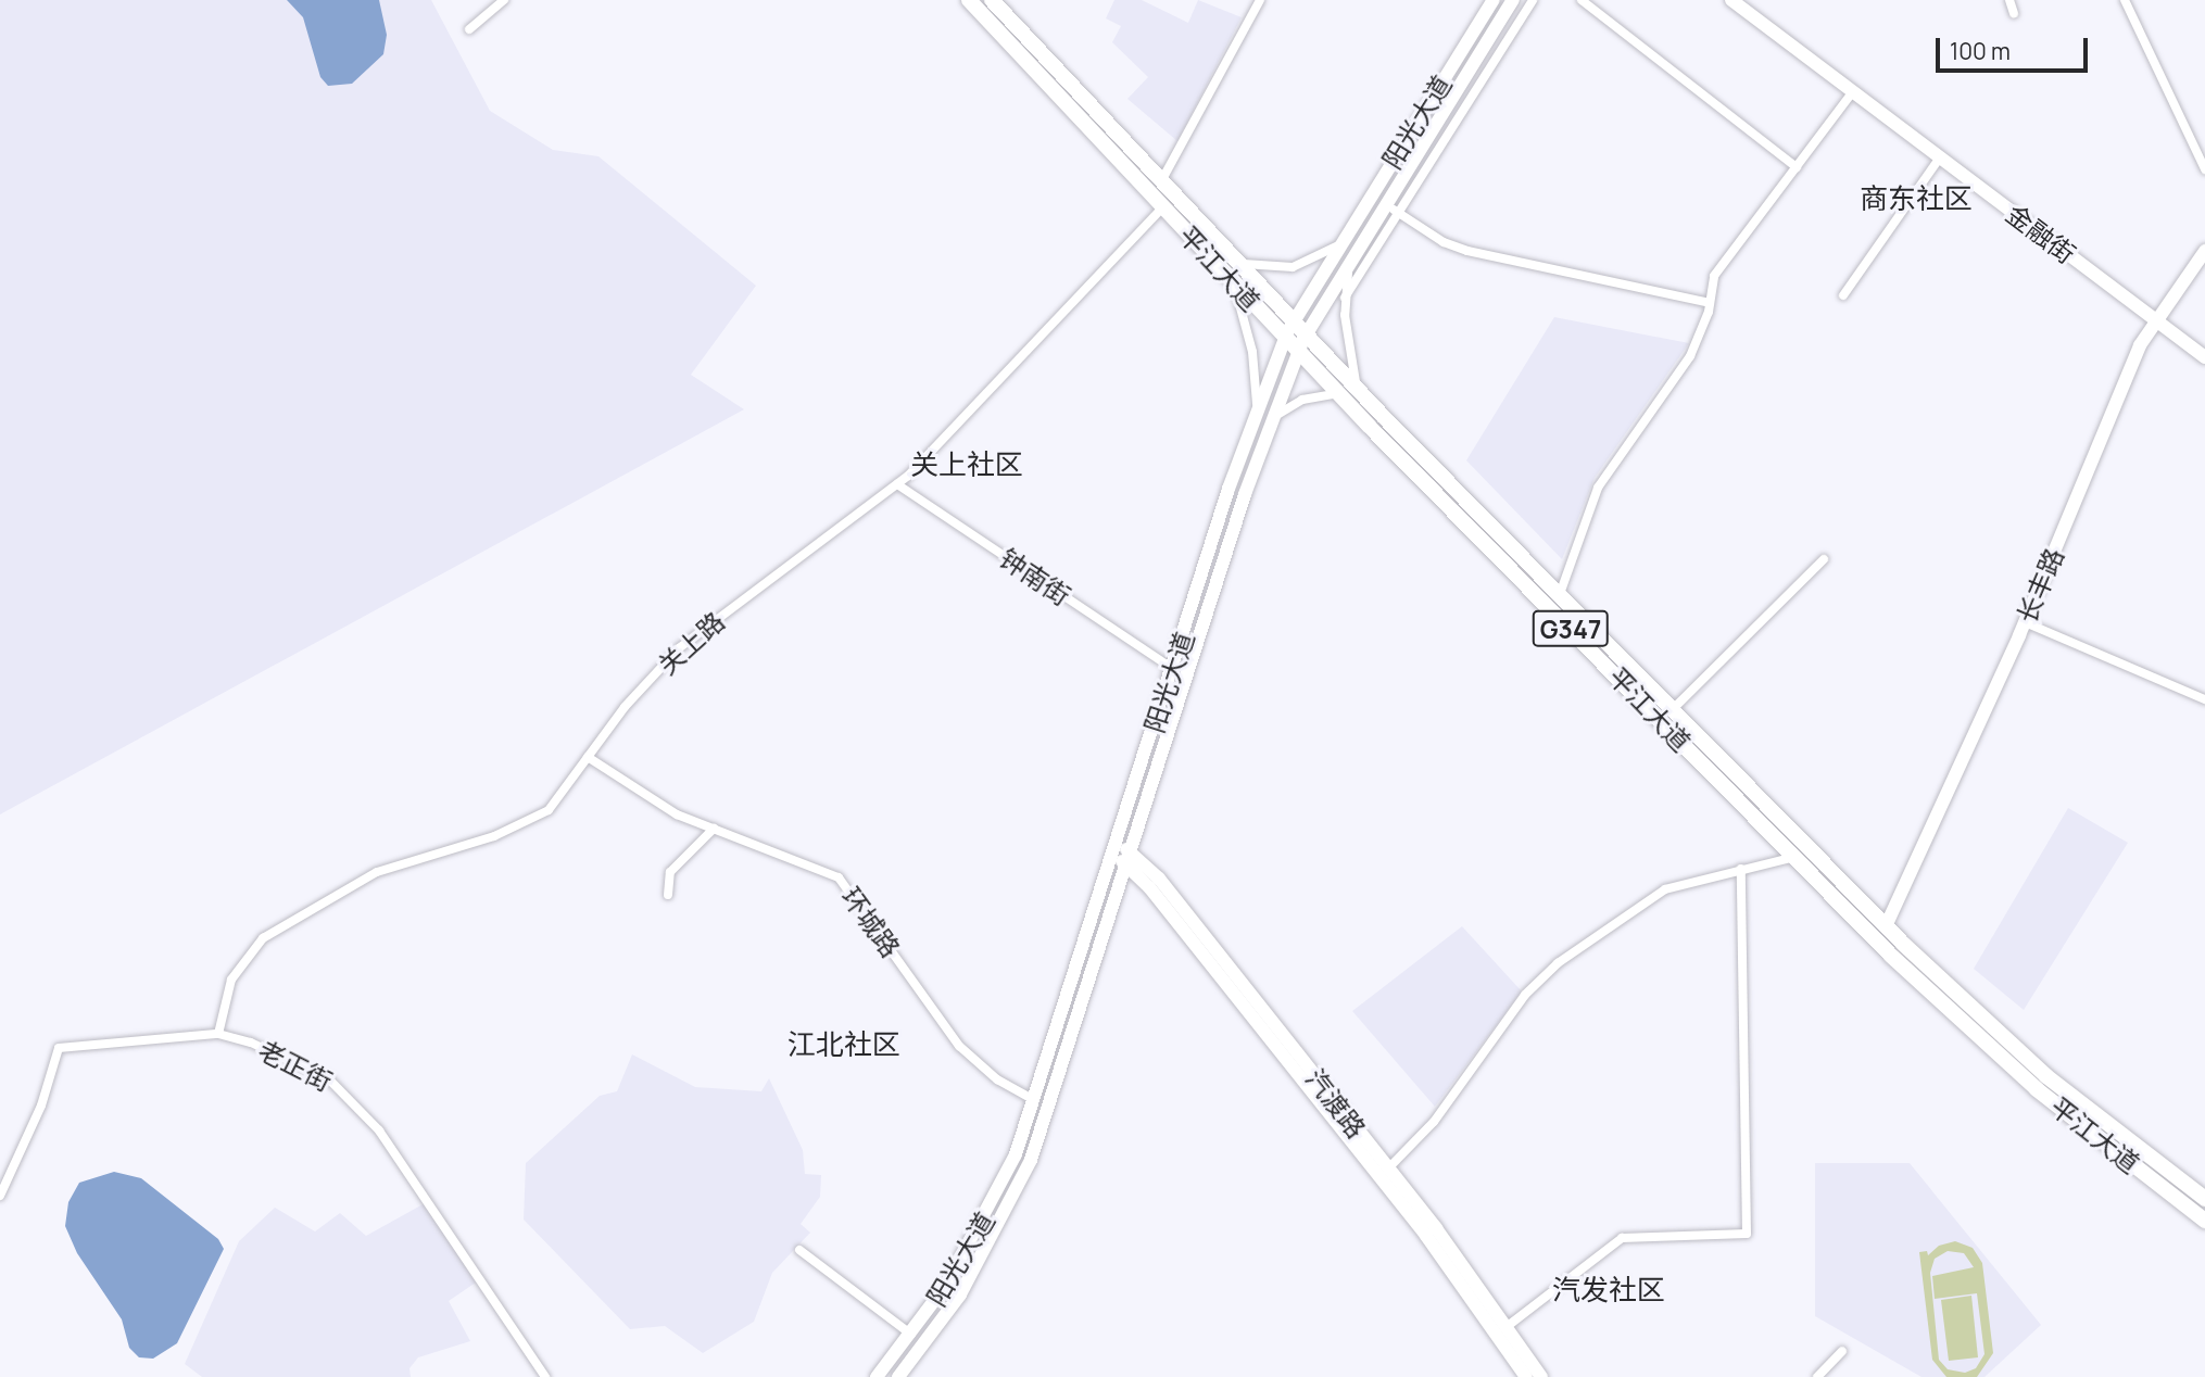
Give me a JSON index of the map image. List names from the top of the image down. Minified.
{"streets":{"highway":["平江大道","G347"],"street":["阳光大道","金融街","钟南街","长丰路","关上路","环城路","老正街","汽渡路"]},"crossings":[["阳光大道","平江大道"],["阳光大道","钟南街"],["阳光大道","环城路"],["阳光大道","汽渡路"],["金融街","长丰路"],["平江大道","长丰路"],["平江大道","关上路"],["钟南街","关上路"],["关上路","环城路"],["关上路","老正街"]],"districts":["商东社区","关上社区","江北社区","汽发社区"],"scale_bar":"100 m"}
